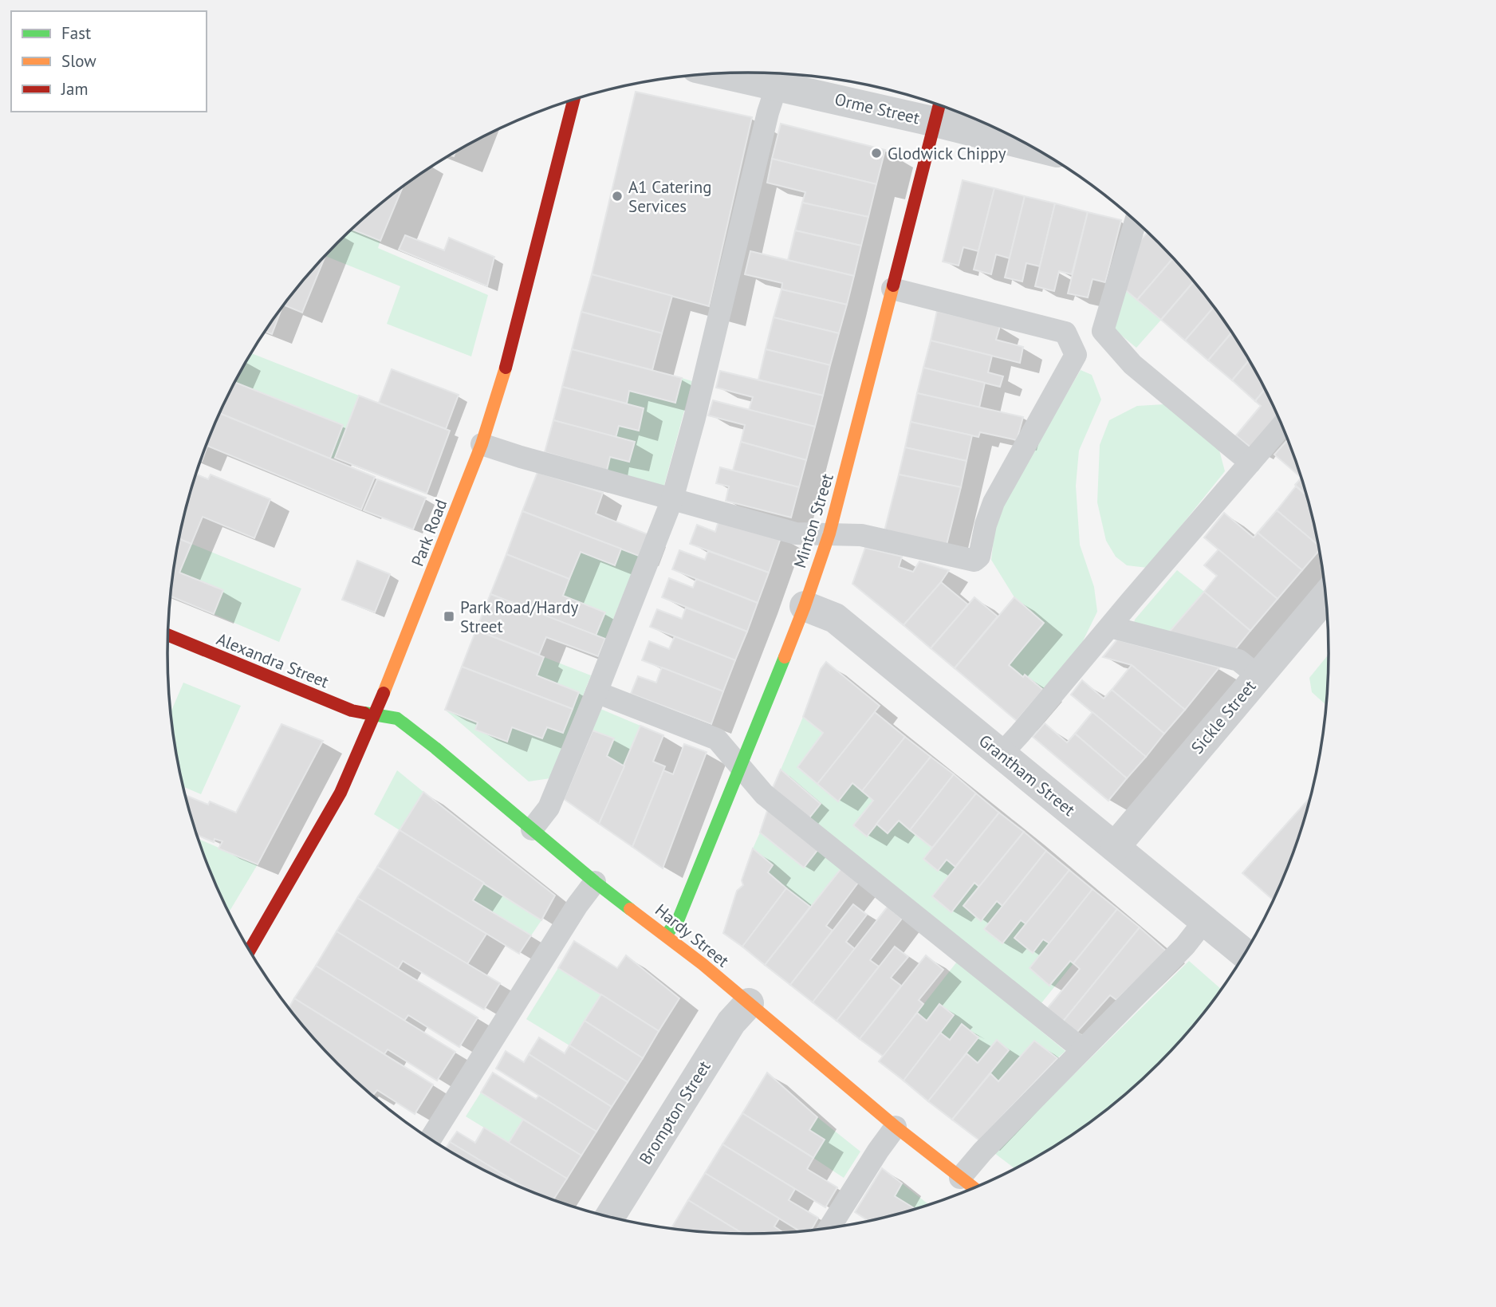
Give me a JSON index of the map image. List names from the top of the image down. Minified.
{"streets":{"street":["Orme Street","Minton Street","Park Road","Alexandra Street","Sickle Street","Grantham Street","Hardy Street","Brompton Street"]},"crossings":[["Orme Street","Minton Street"],["Minton Street","Grantham Street"],["Minton Street","Hardy Street"],["Park Road","Alexandra Street"],["Park Road","Hardy Street"],["Alexandra Street","Hardy Street"],["Sickle Street","Grantham Street"],["Hardy Street","Brompton Street"]],"places":{"other":["Glodwick Chippy","A1 Catering Services"],"transit":["Park Road/Hardy Street"]},"legend":["Fast","Slow","Jam"]}
